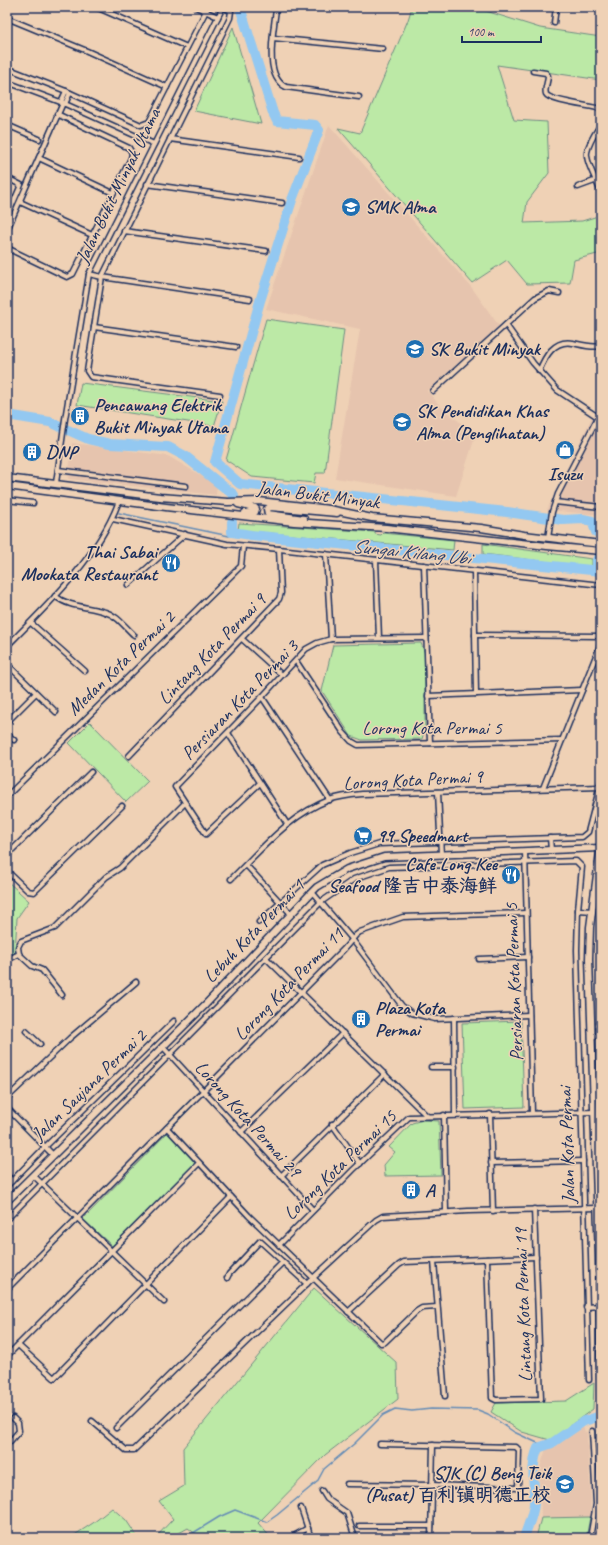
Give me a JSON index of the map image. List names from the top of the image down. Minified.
{"streets":{"main road":["Jalan Bukit Minyak","Lebuh Kota Permai 1","Jalan Kota Permai"],"street":["Jalan Bukit Minyak Utama","Lintang Kota Permai 9","Medan Kota Permai 2","Persiaran Kota Permai 3","Lorong Kota Permai 5","Lorong Kota Permai 9","Persiaran Kota Permai 5","Lorong Kota Permai 11","Jalan Saujana Permai 2","Lorong Kota Permai 29","Lorong Kota Permai 15","Lintang Kota Permai 19"]},"crossings":[["Jalan Bukit Minyak Utama","Jalan Bukit Minyak"],["Persiaran Kota Permai 3","Lorong Kota Permai 5"],["Lorong Kota Permai 9","Lebuh Kota Permai 1"],["Lebuh Kota Permai 1","Persiaran Kota Permai 5"],["Lebuh Kota Permai 1","Lorong Kota Permai 29"],["Lebuh Kota Permai 1","Jalan Kota Permai"],["Persiaran Kota Permai 5","Lorong Kota Permai 11"],["Persiaran Kota Permai 5","Lorong Kota Permai 15"],["Lorong Kota Permai 11","Lorong Kota Permai 29"],["Lorong Kota Permai 29","Lorong Kota Permai 15"],["Jalan Kota Permai","Lorong Kota Permai 15"]],"water":["Sungai Kilang Ubi"],"places":{"school or university":["SMK Alma","SK Bukit Minyak","SK Pendidikan Khas Alma (Penglihatan)","SJK (C) Beng Teik (Pusat) 百利镇明德正校"],"building":["Pencawang Elektrik Bukit Minyak Utama","DNP","Plaza Kota Permai","A"],"shop":["Isuzu"],"restaurant":["Thai Sabai Mookata Restaurant","Cafe Long Kee Seafood 隆吉中泰海鲜"],"supermarket":["99 Speedmart"]},"scale_bar":"100 m"}
